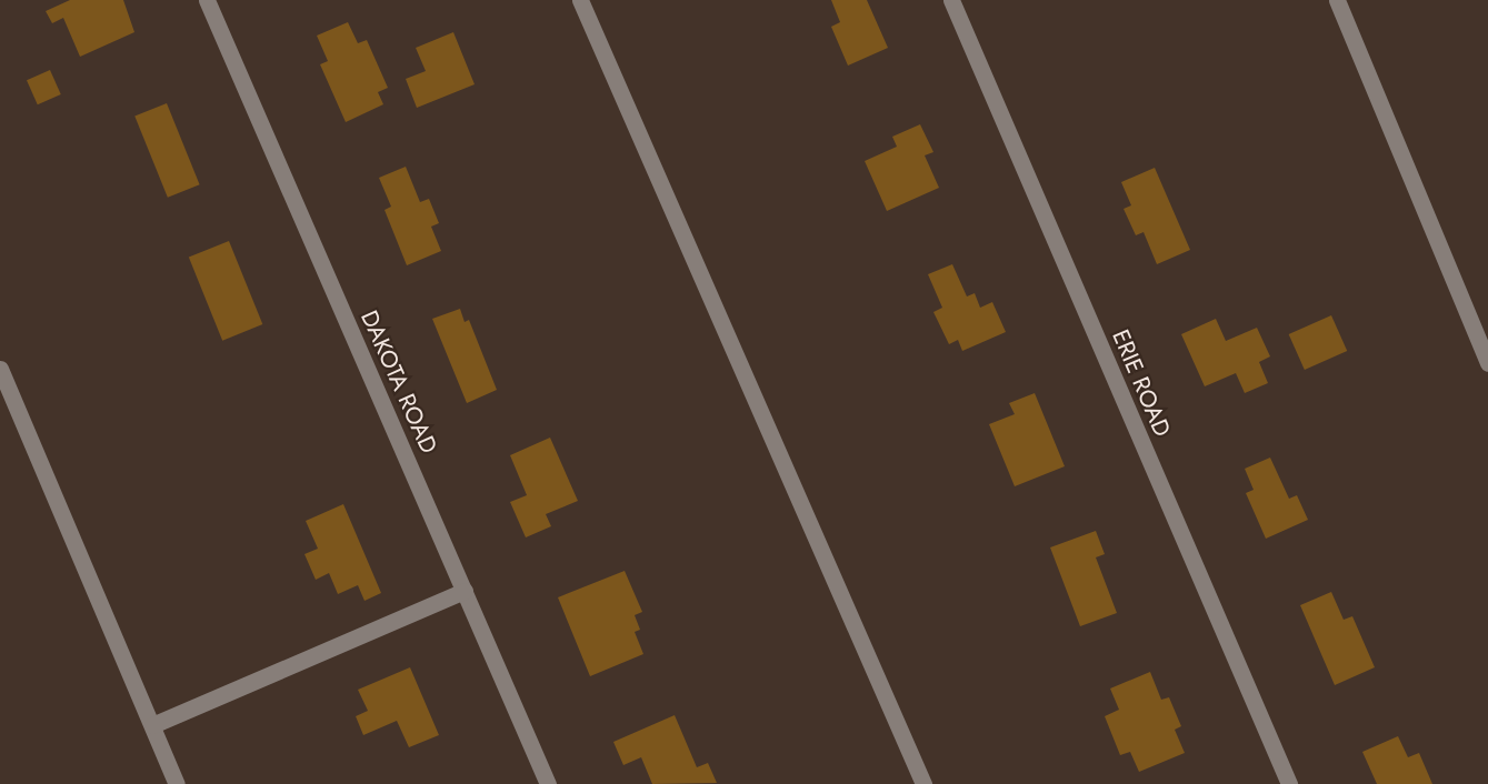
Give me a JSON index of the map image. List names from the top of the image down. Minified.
{"streets":{"street":["DAKOTA ROAD","ERIE ROAD"]}}
